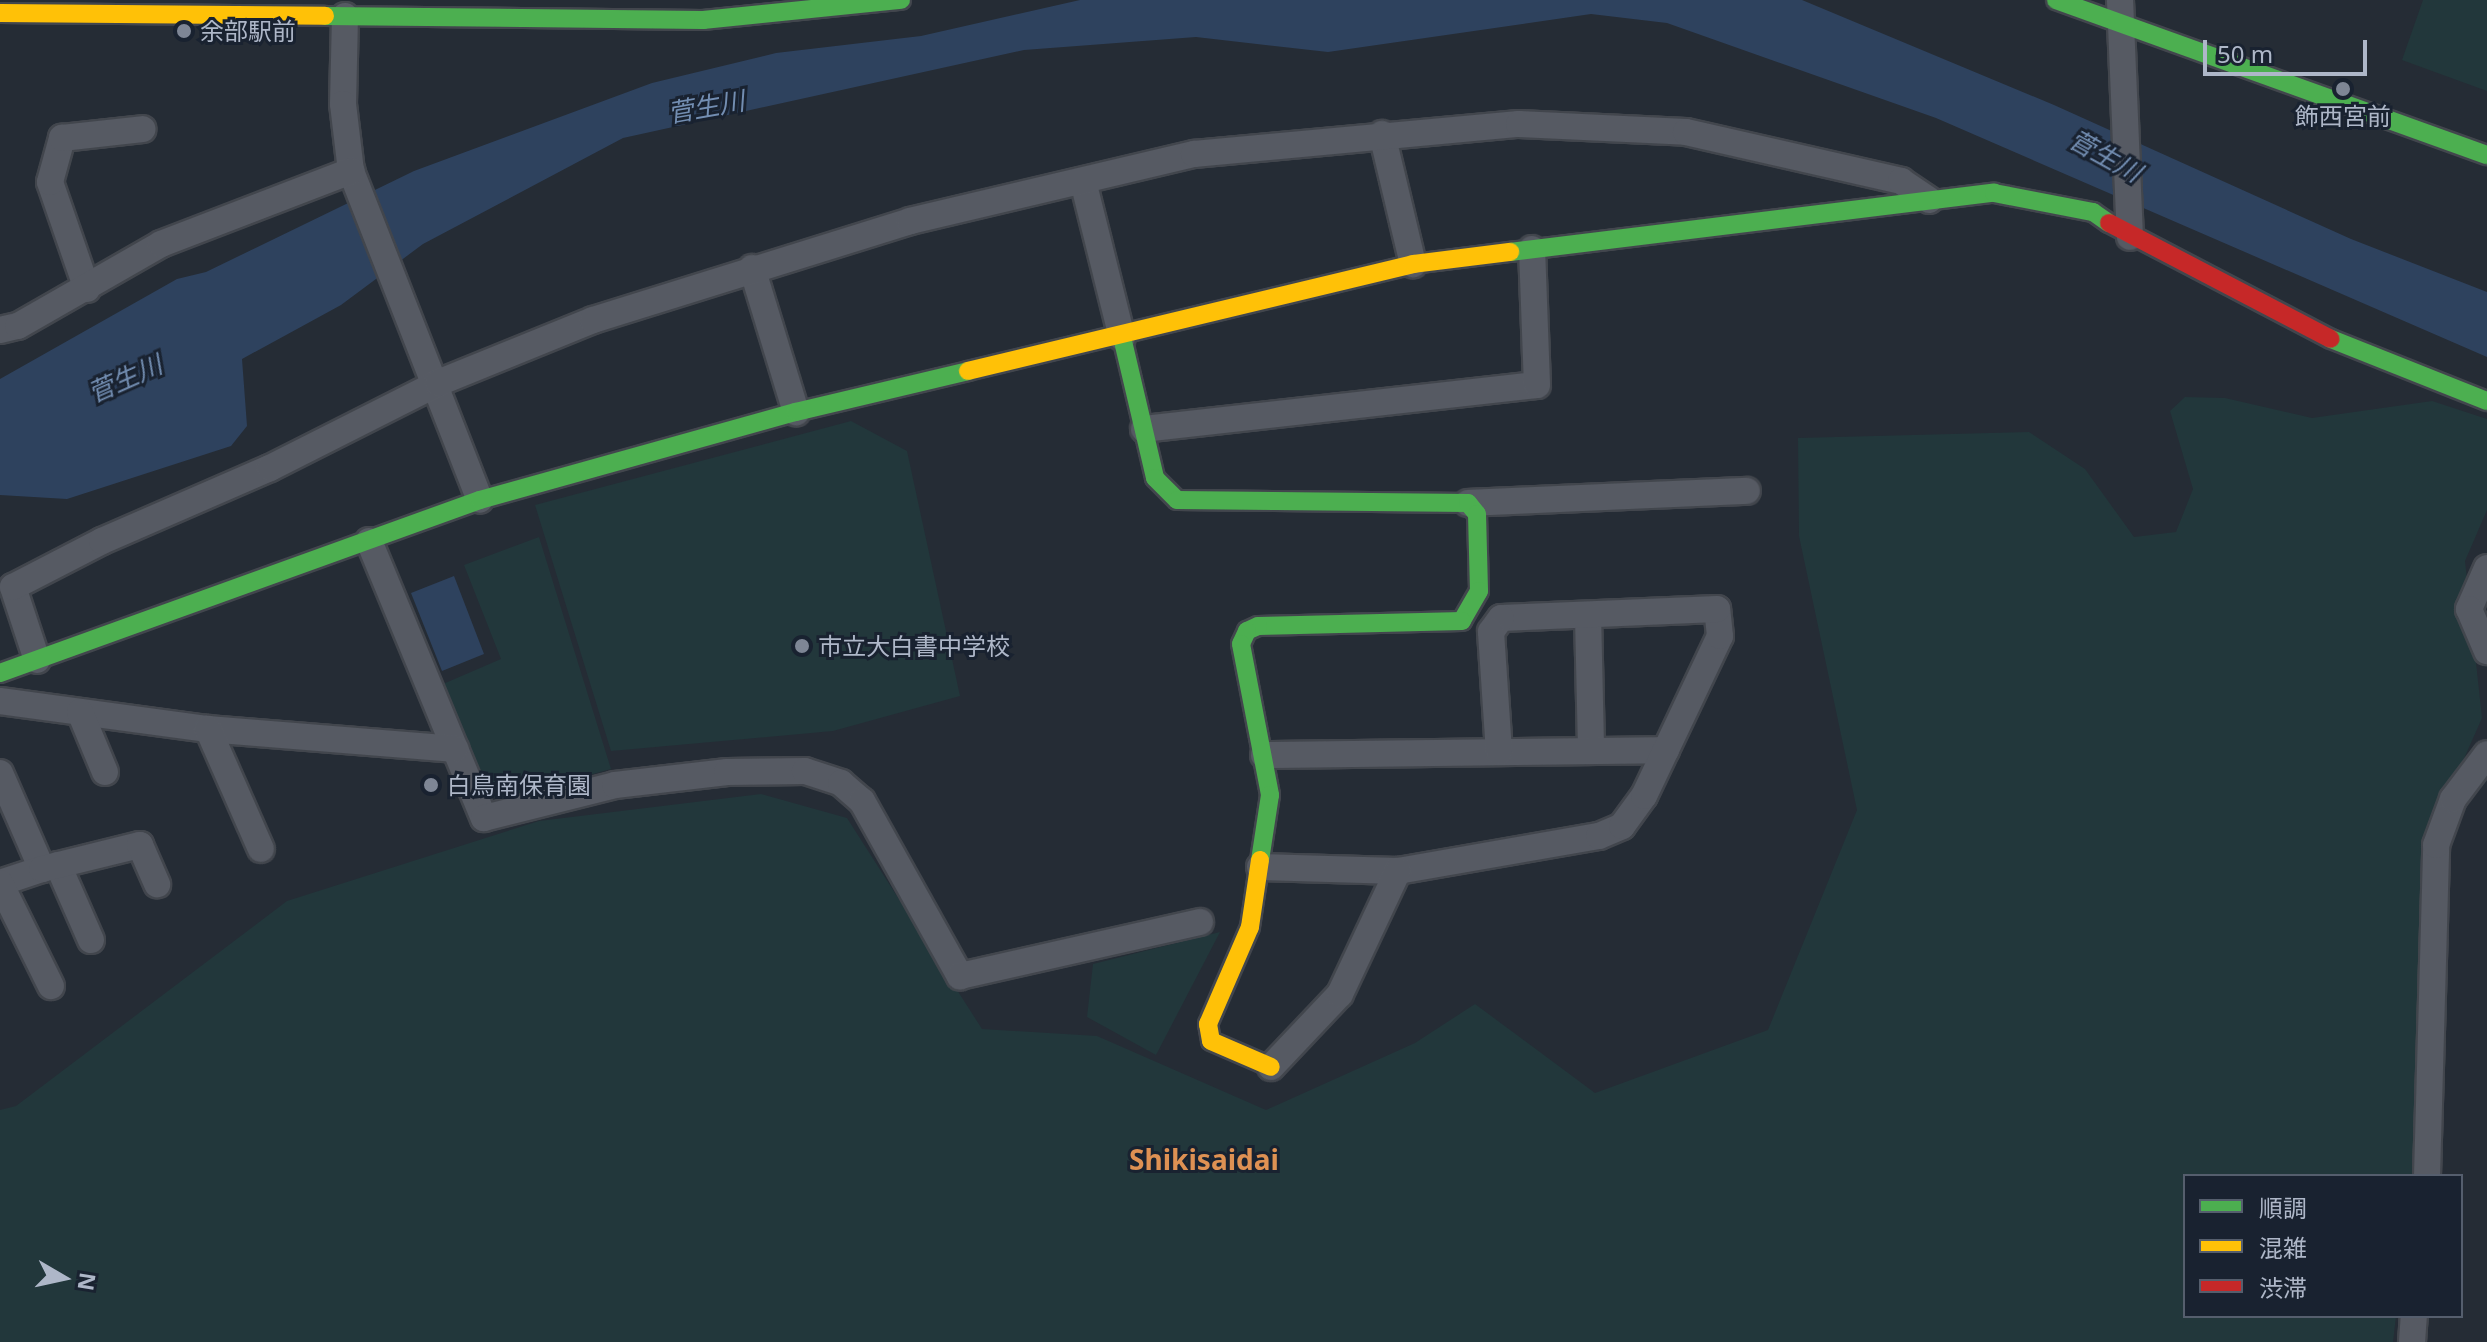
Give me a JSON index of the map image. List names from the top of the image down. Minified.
{"districts":["Shikisaidai"],"water":["菅生川"],"places":["余部駅前","飾西宮前","市立大白書中学校","白鳥南保育園"],"legend":["順調","混雑","渋滞"],"scale_bar":"50 m","north":"right"}
